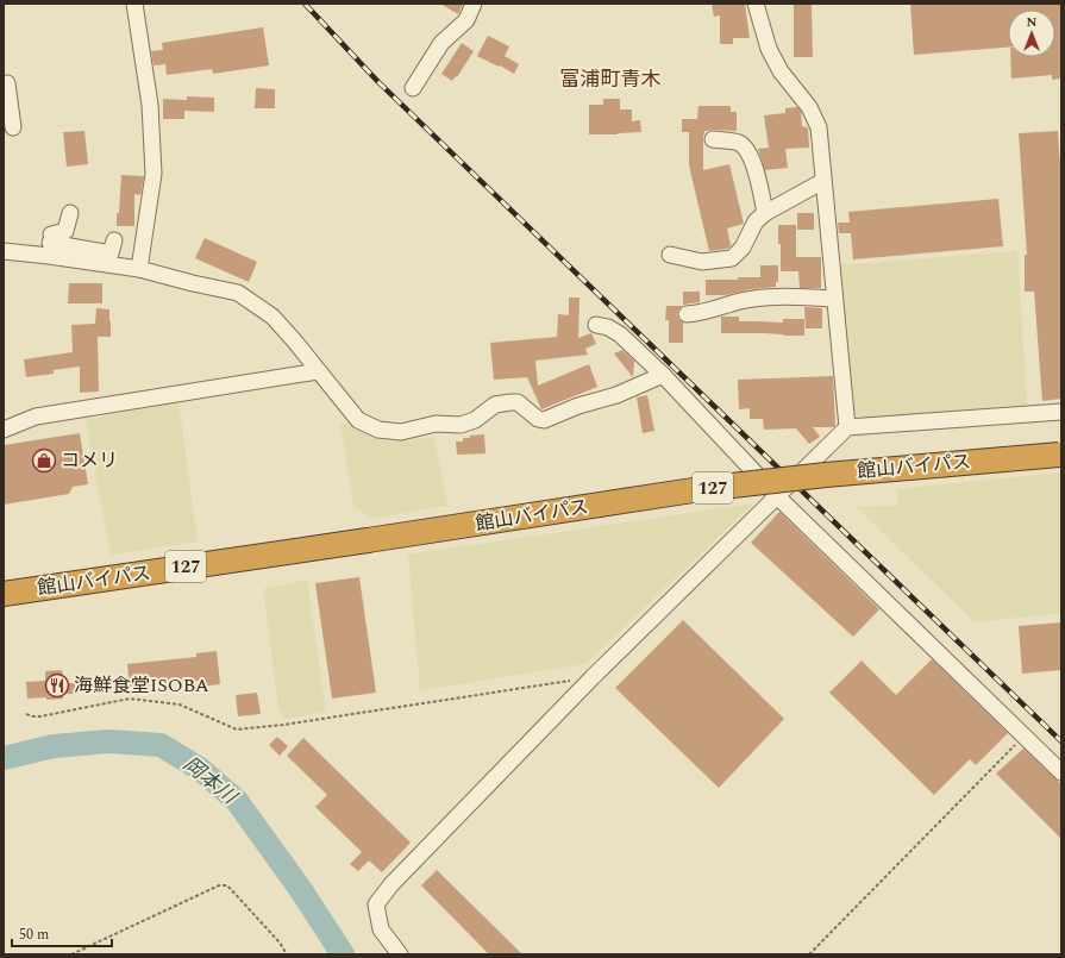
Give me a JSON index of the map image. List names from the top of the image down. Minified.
{"streets":{"highway":["館山バイパス","127"]},"districts":["富浦町青木"],"water":["岡本川"],"places":{"shop":["コメリ"],"restaurant":["海鮮食堂ISOBA"]},"scale_bar":"50 m","north":"top"}
